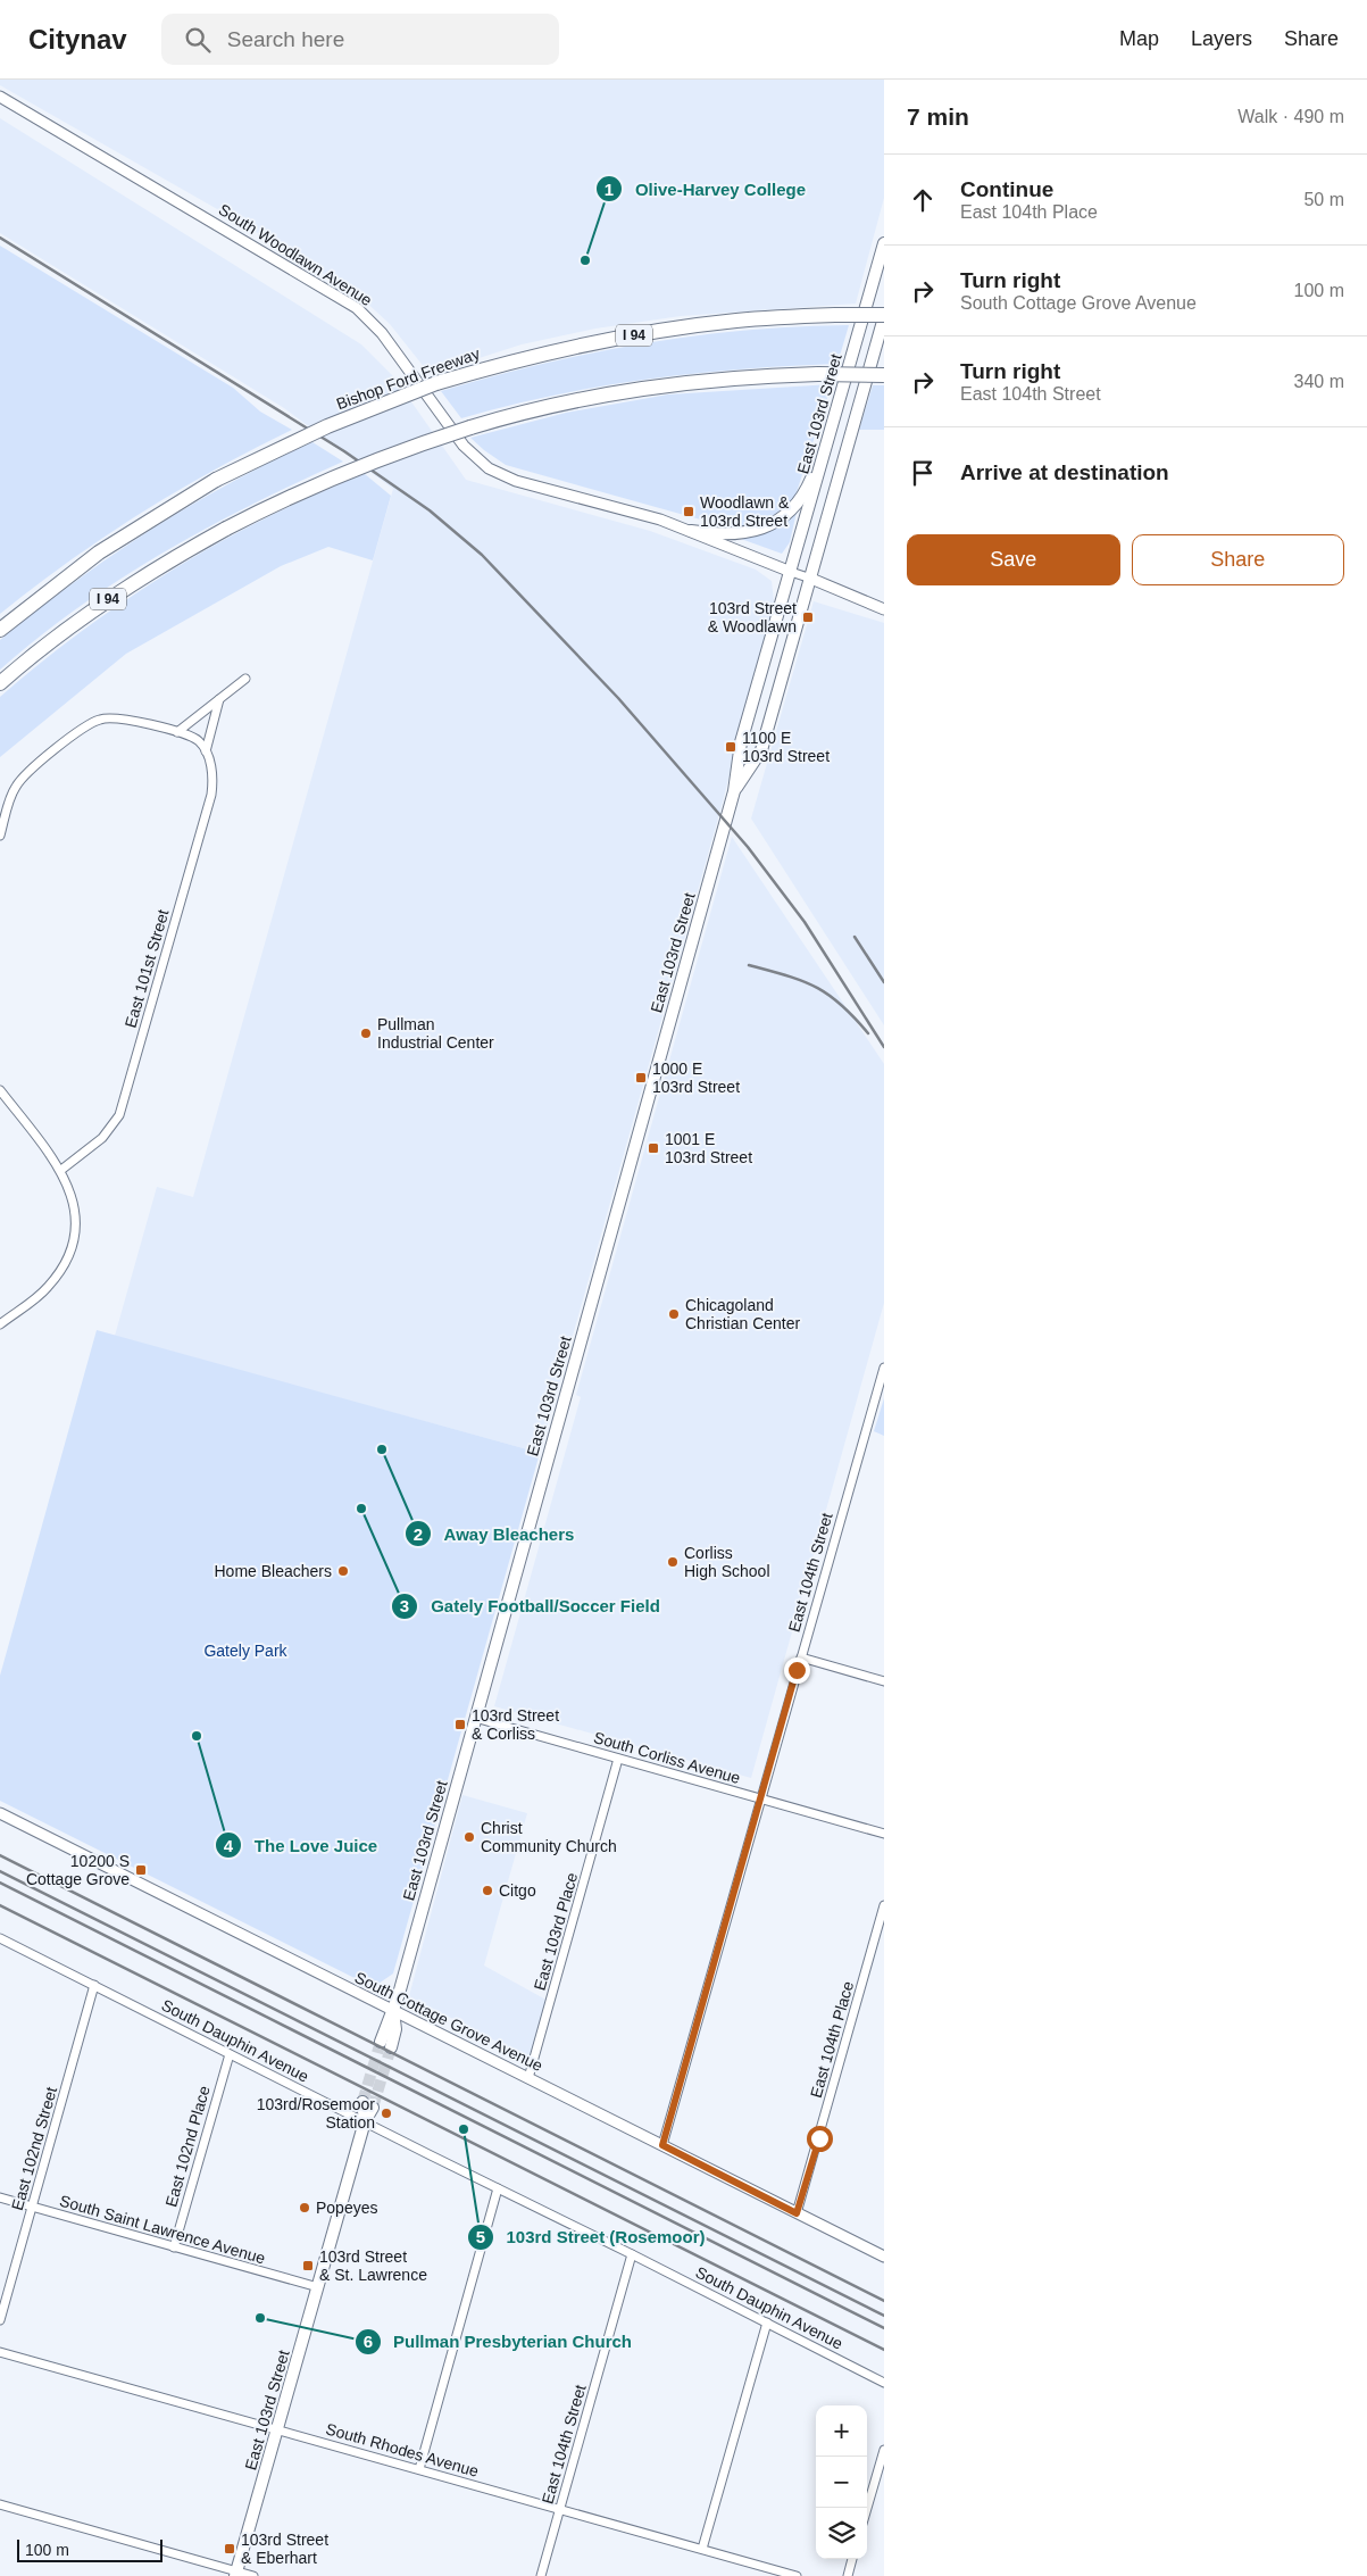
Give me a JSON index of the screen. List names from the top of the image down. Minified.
{"streets":{"highway":["I 94","Bishop Ford Freeway"],"main road":["East 103rd Street"],"street":["South Woodlawn Avenue","East 101st Street","East 104th Street","South Corliss Avenue","East 103rd Place","South Cottage Grove Avenue","East 104th Place","South Dauphin Avenue","East 102nd Place","East 102nd Street","South Saint Lawrence Avenue","South Rhodes Avenue"]},"crossings":[["South Woodlawn Avenue","East 103rd Street"],["Bishop Ford Freeway","East 103rd Street"],["East 103rd Street","South Corliss Avenue"],["East 103rd Street","South Cottage Grove Avenue"],["East 103rd Street","South Dauphin Avenue"],["East 103rd Street","South Saint Lawrence Avenue"],["East 103rd Street","South Rhodes Avenue"],["East 104th Street","South Corliss Avenue"],["East 104th Street","South Cottage Grove Avenue"],["East 104th Street","South Dauphin Avenue"],["East 104th Street","South Rhodes Avenue"],["South Corliss Avenue","East 103rd Place"],["East 103rd Place","South Cottage Grove Avenue"],["South Cottage Grove Avenue","East 104th Place"],["South Dauphin Avenue","East 102nd Place"],["South Dauphin Avenue","East 102nd Street"],["East 102nd Place","South Saint Lawrence Avenue"],["East 102nd Street","South Saint Lawrence Avenue"]],"parks":["Gately Park"],"places":{"other":["Olive-Harvey College","Pullman Industrial Center","Chicagoland Christian Center","Away Bleachers","Gately Football/Soccer Field","Corliss High School","Home Bleachers","The Love Juice","Christ Community Church","Citgo","103rd/Rosemoor Station","103rd Street (Rosemoor)","Popeyes","Pullman Presbyterian Church"],"transit":["Woodlawn & 103rd Street","103rd Street & Woodlawn","1100 E 103rd Street","1000 E 103rd Street","1001 E 103rd Street","103rd Street & Corliss","10200 S Cottage Grove","103rd Street & St. Lawrence","103rd Street & Eberhart"]},"scale_bar":"100 m","page":{"header":"Citynav","search":"Search here","nav":["Map","Layers","Share"],"heading":["7 min","Walk · 490 m"],"list":[["Continue","East 104th Place","50 m"],["Turn right","South Cottage Grove Avenue","100 m"],["Turn right","East 104th Street","340 m"],"Arrive at destination"],"buttons":["Save","Share"],"map_buttons":["+","−"],"scale":"100 m"}}
